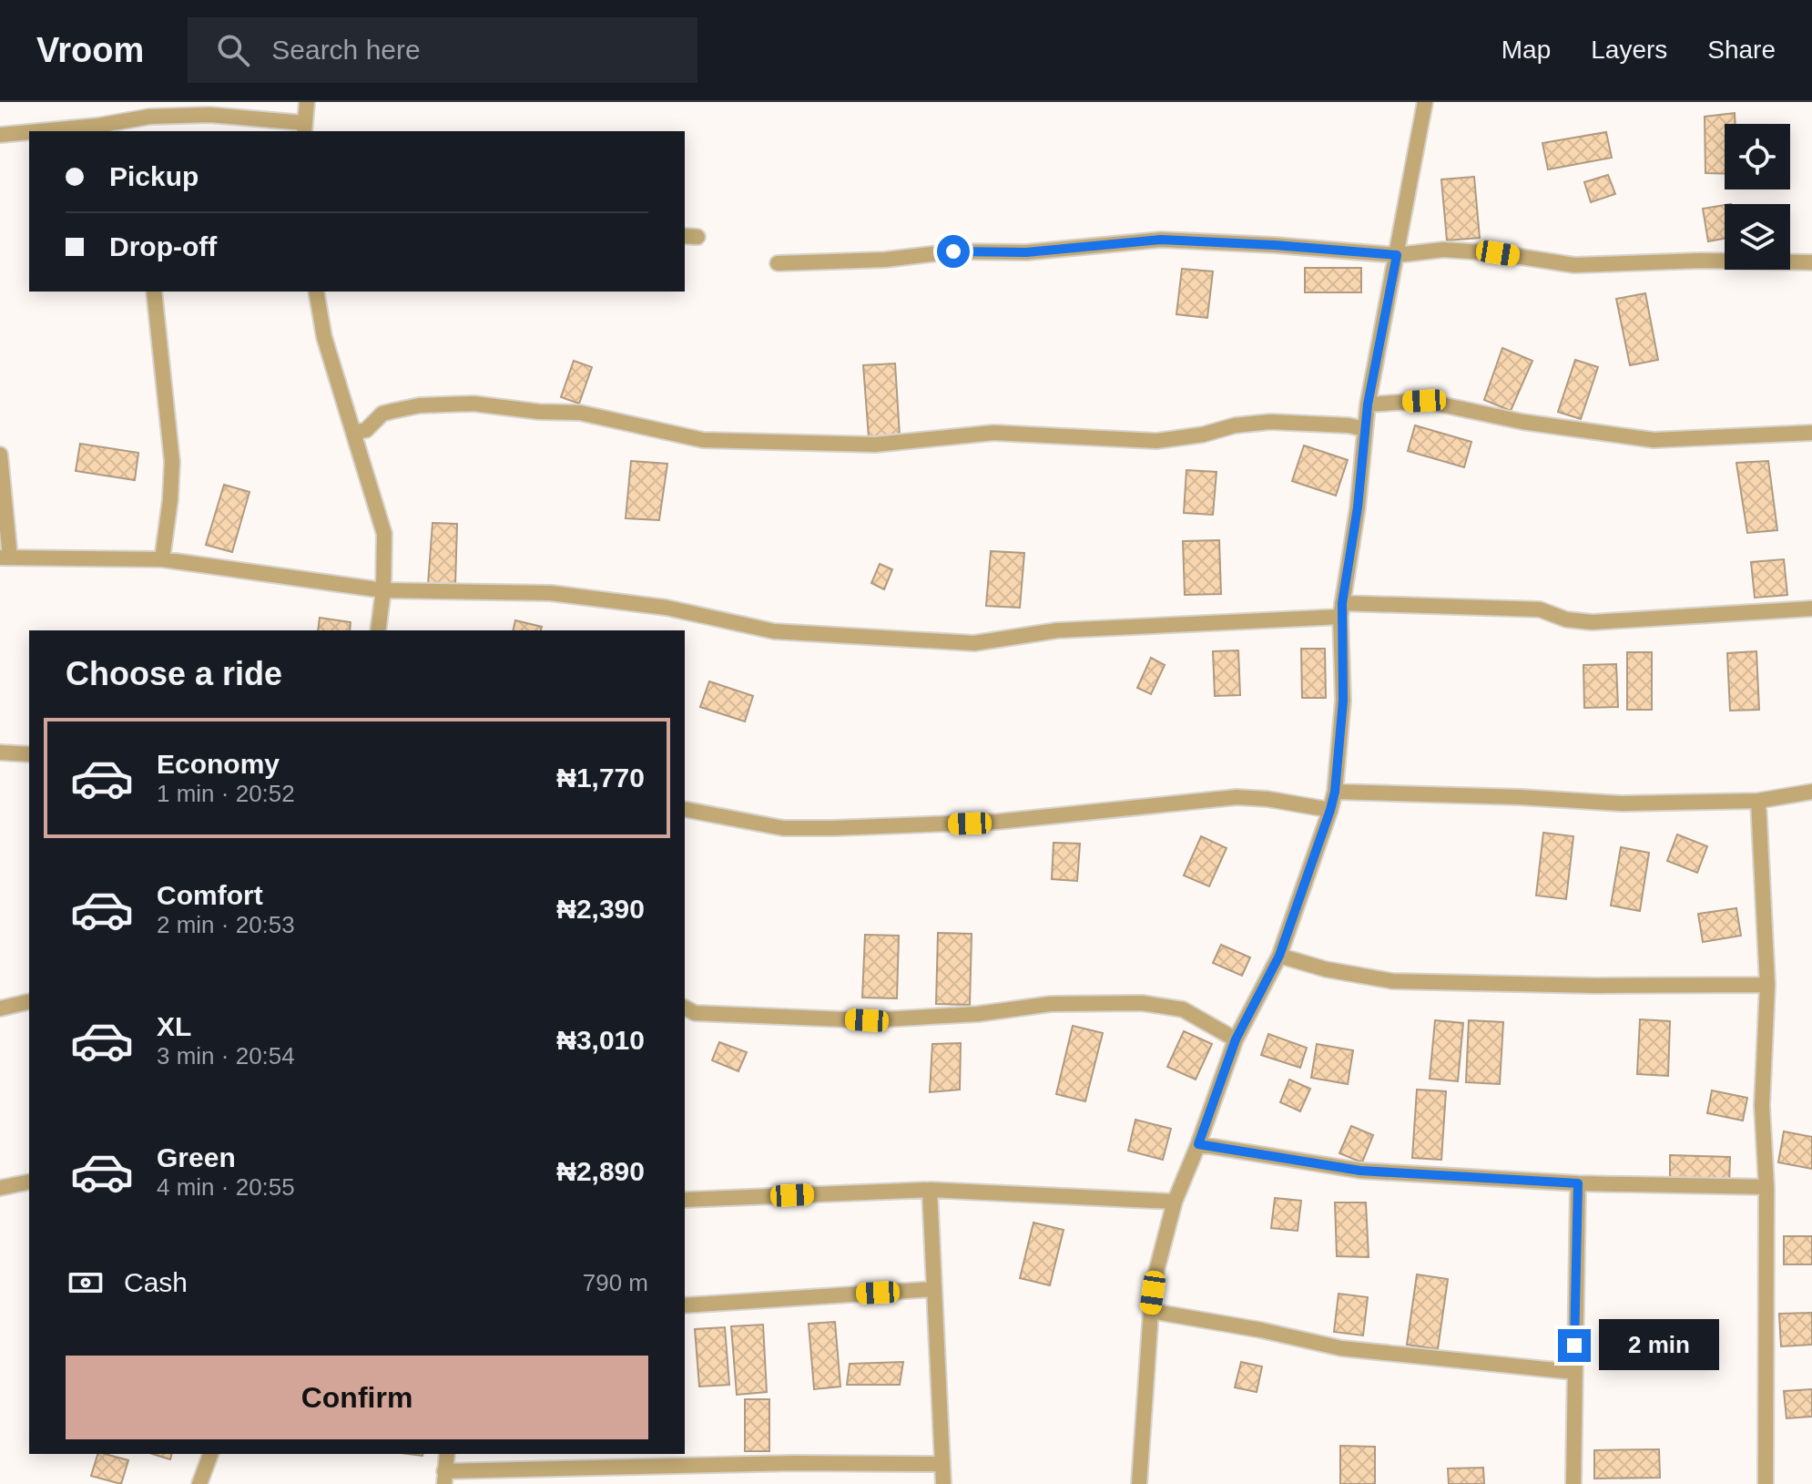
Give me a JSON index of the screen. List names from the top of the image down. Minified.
{"page":{"header":"Vroom","search":"Search here","nav":["Map","Layers","Share"],"banner":["Pickup","Drop-off"],"heading":"Choose a ride","list":[{"name":"Economy","note":"1 min · 20:52","value":"₦1,770"},{"name":"Comfort","note":"2 min · 20:53","value":"₦2,390"},{"name":"XL","note":"3 min · 20:54","value":"₦3,010"},{"name":"Green","note":"4 min · 20:55","value":"₦2,890"}],"pay":["Cash","790 m"],"bubble":"2 min","buttons":"Confirm"}}
